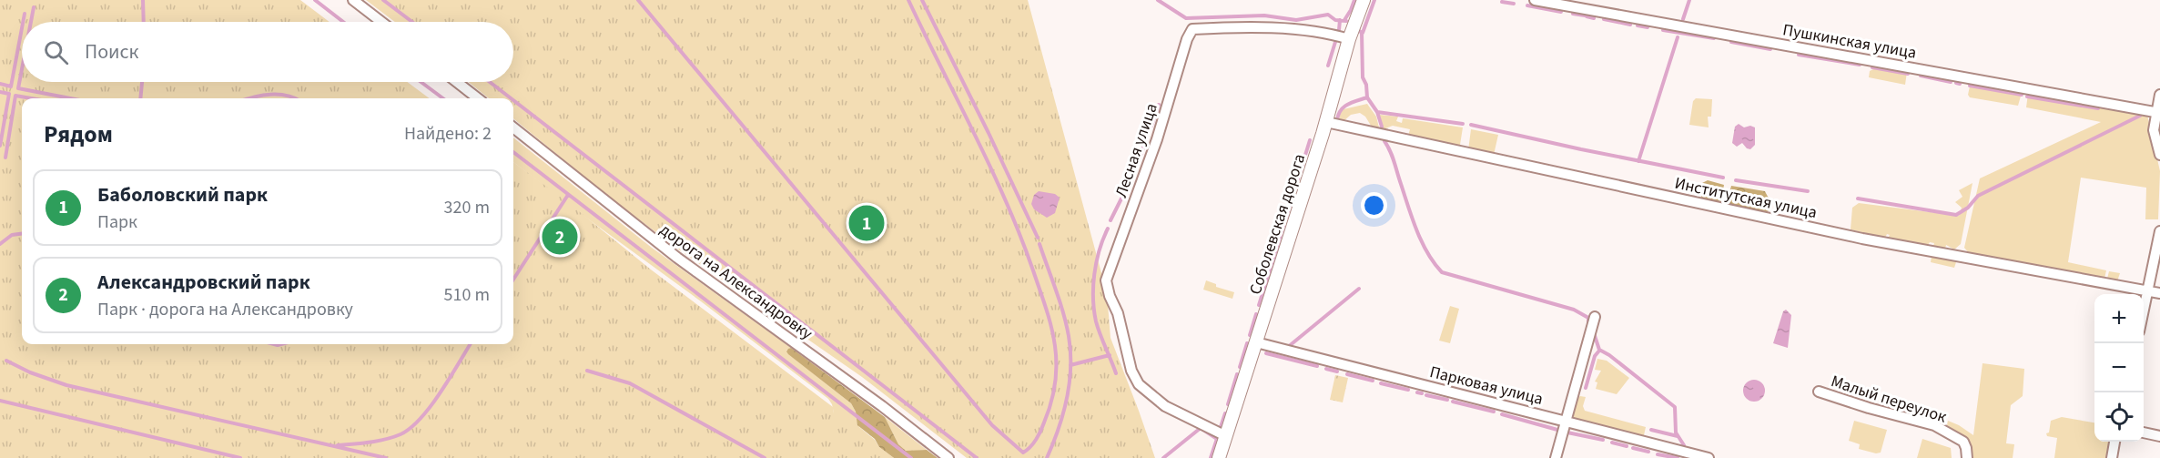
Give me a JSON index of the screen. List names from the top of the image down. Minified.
{"streets":{"street":["Пушкинская улица","Лесная улица","Институтская улица","Соболевская дорога","дорога на Александровку","Парковая улица","Малый переулок"]},"crossings":[["Лесная улица","Соболевская дорога"],["Институтская улица","Соболевская дорога"],["Соболевская дорога","Парковая улица"]],"page":{"search":"Поиск","heading":["Рядом","Найдено: 2"],"list":[{"mark":"1","name":"Баболовский парк","note":"Парк","value":"320 m"},{"mark":"2","name":"Александровский парк","note":"Парк · дорога на Александровку","value":"510 m"}],"pins":["1","2"],"map_buttons":["+","−"]}}
